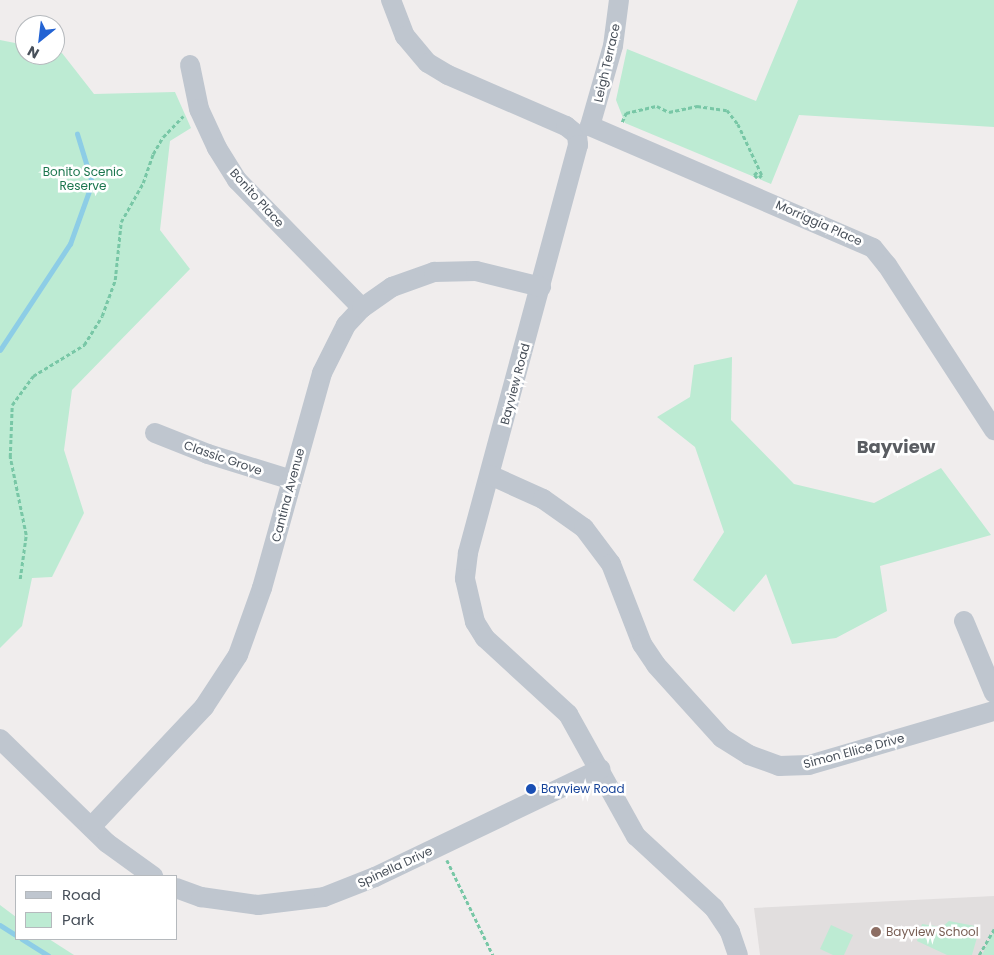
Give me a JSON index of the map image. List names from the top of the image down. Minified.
{"streets":{"street":["Leigh Terrace","Bonito Place","Morriggia Place","Bayview Road","Classic Grove","Cantina Avenue","Simon Ellice Drive","Spinella Drive"]},"crossings":[["Leigh Terrace","Morriggia Place"],["Leigh Terrace","Bayview Road"],["Bonito Place","Cantina Avenue"],["Morriggia Place","Bayview Road"],["Bayview Road","Cantina Avenue"],["Bayview Road","Simon Ellice Drive"],["Bayview Road","Spinella Drive"],["Classic Grove","Cantina Avenue"]],"districts":["Bayview"],"parks":["Bonito Scenic Reserve"],"places":["Bayview Road","Bayview School"],"legend":["Road","Park"],"north":"bottom left"}
